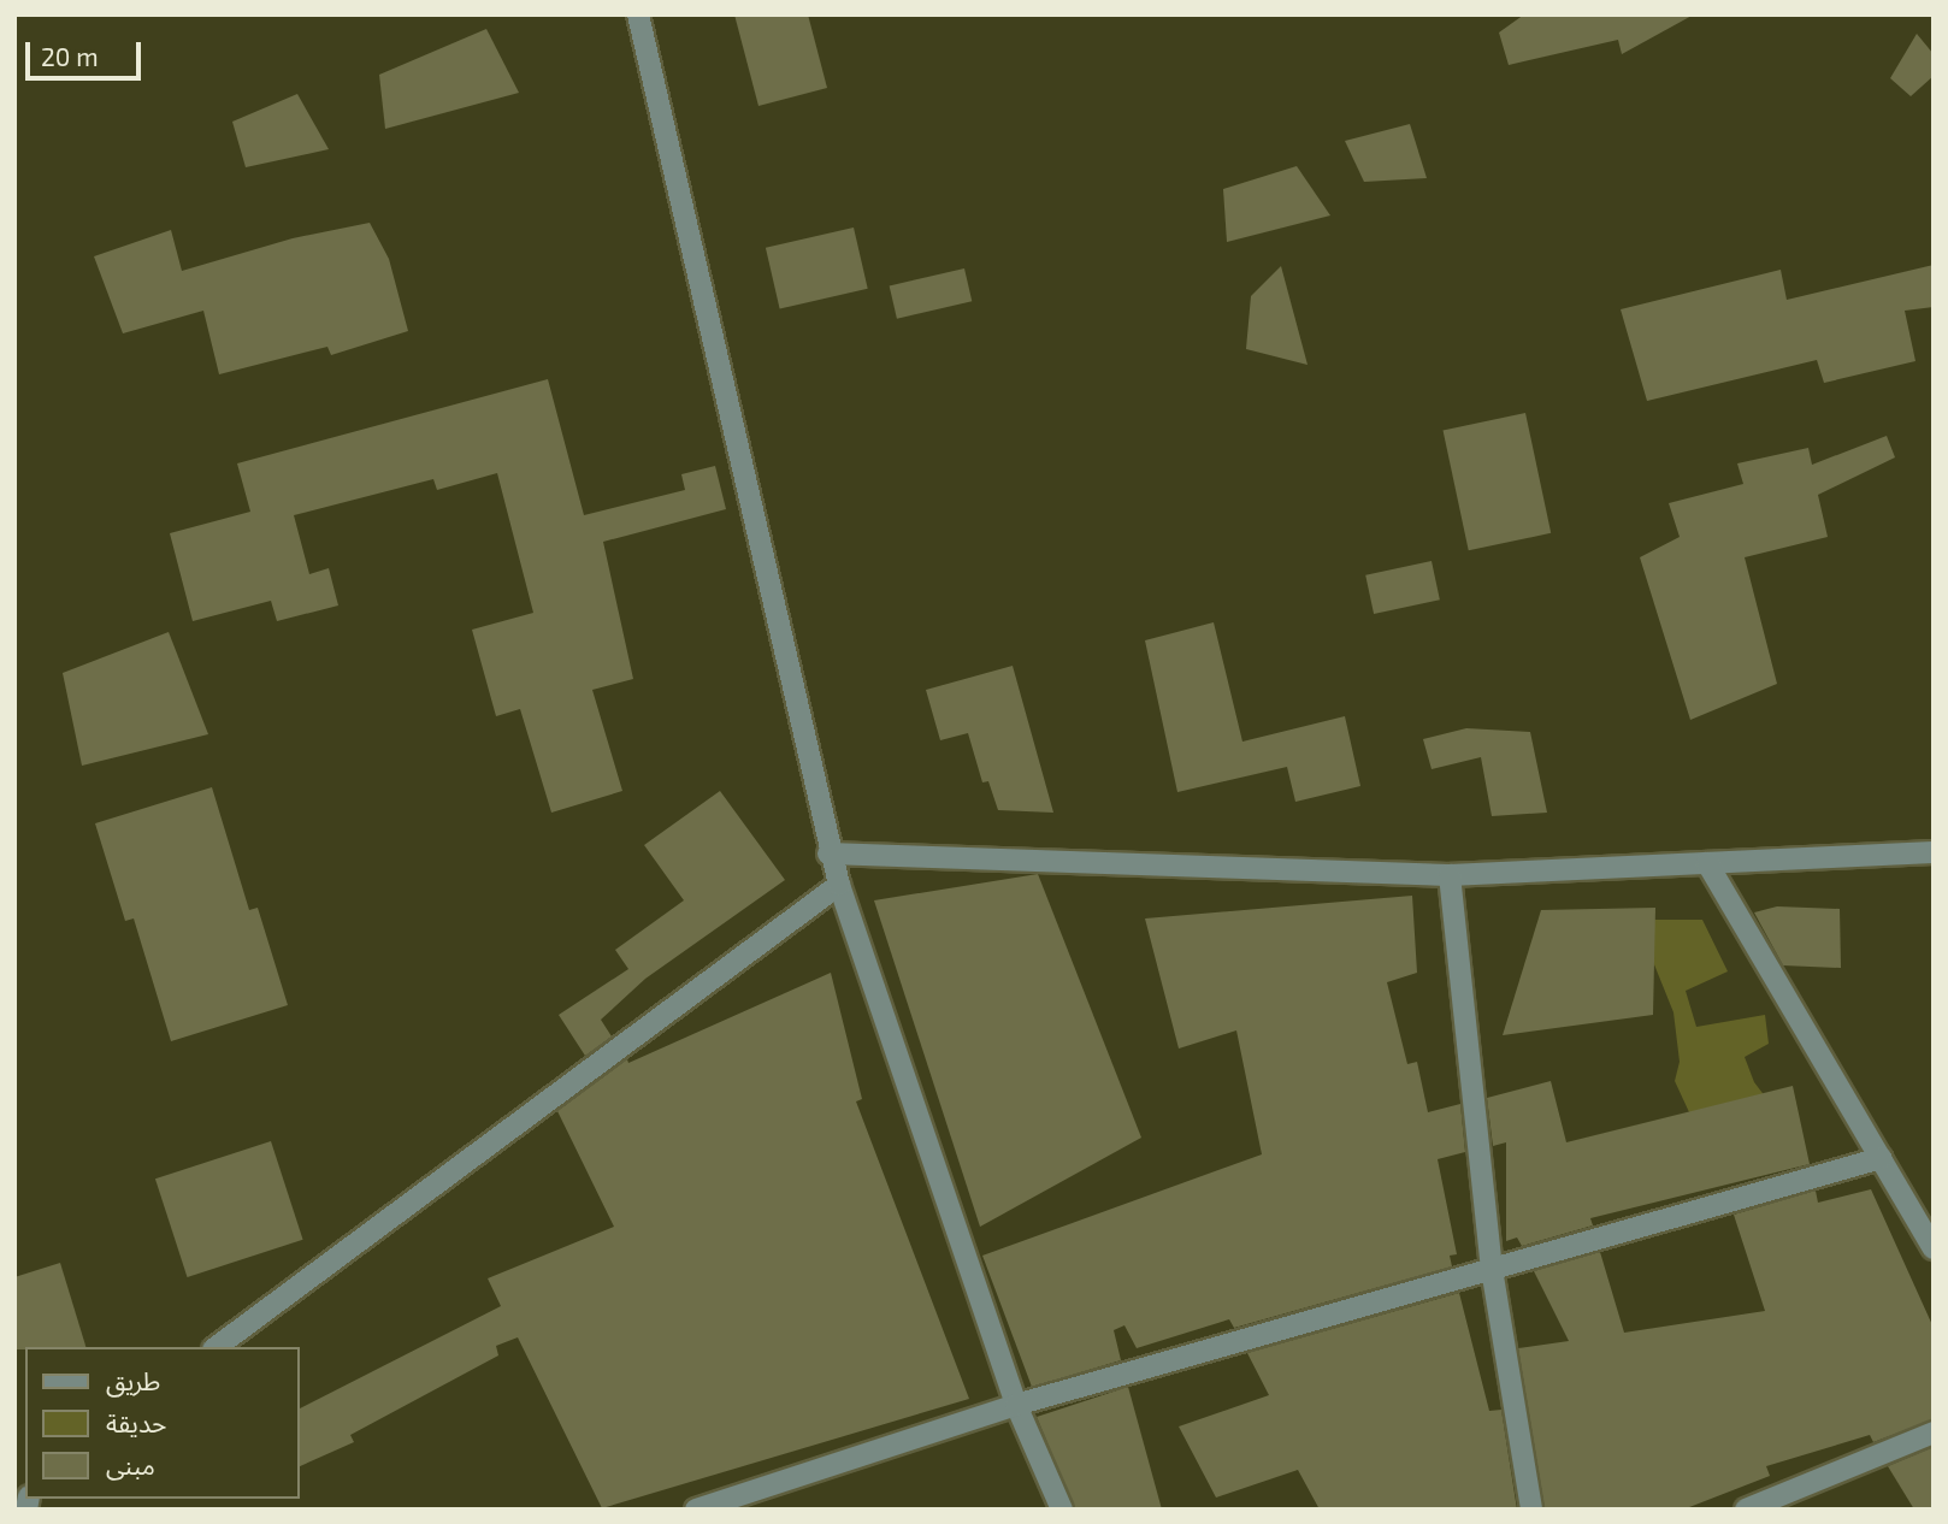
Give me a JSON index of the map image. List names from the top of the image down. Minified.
{"legend":["طريق","حديقة","مبنى"],"scale_bar":"20 m"}
